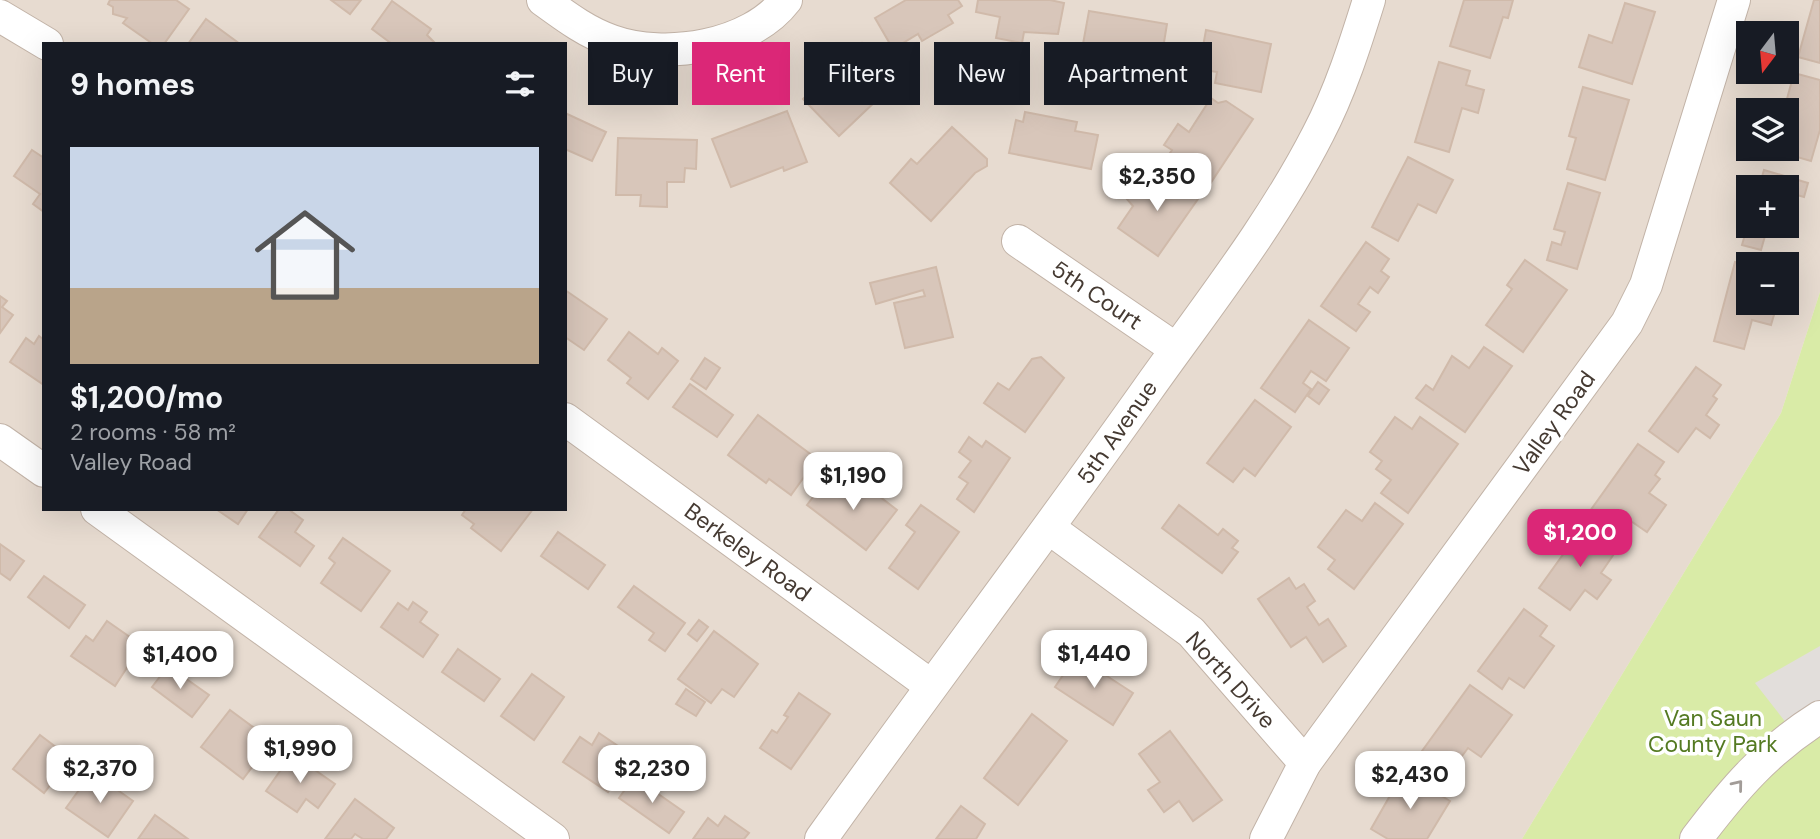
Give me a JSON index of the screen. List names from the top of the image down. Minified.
{"streets":{"street":["5th Court","Valley Road","5th Avenue","Berkeley Road","North Drive"]},"crossings":[["5th Court","5th Avenue"],["Valley Road","North Drive"],["5th Avenue","Berkeley Road"],["5th Avenue","North Drive"]],"parks":["Van Saun County Park"],"north":"bottom","page":{"map_buttons":["+","−"],"chip":["Buy","Rent","Filters","New","Apartment"],"heading":"9 homes","list":[{"name":"$1,200/mo","note":"2 rooms · 58 m² · Valley Road"}],"price":["$2,350","$1,190","$1,200","$1,440","$1,400","$1,990","$2,370","$2,230","$2,430"]}}
